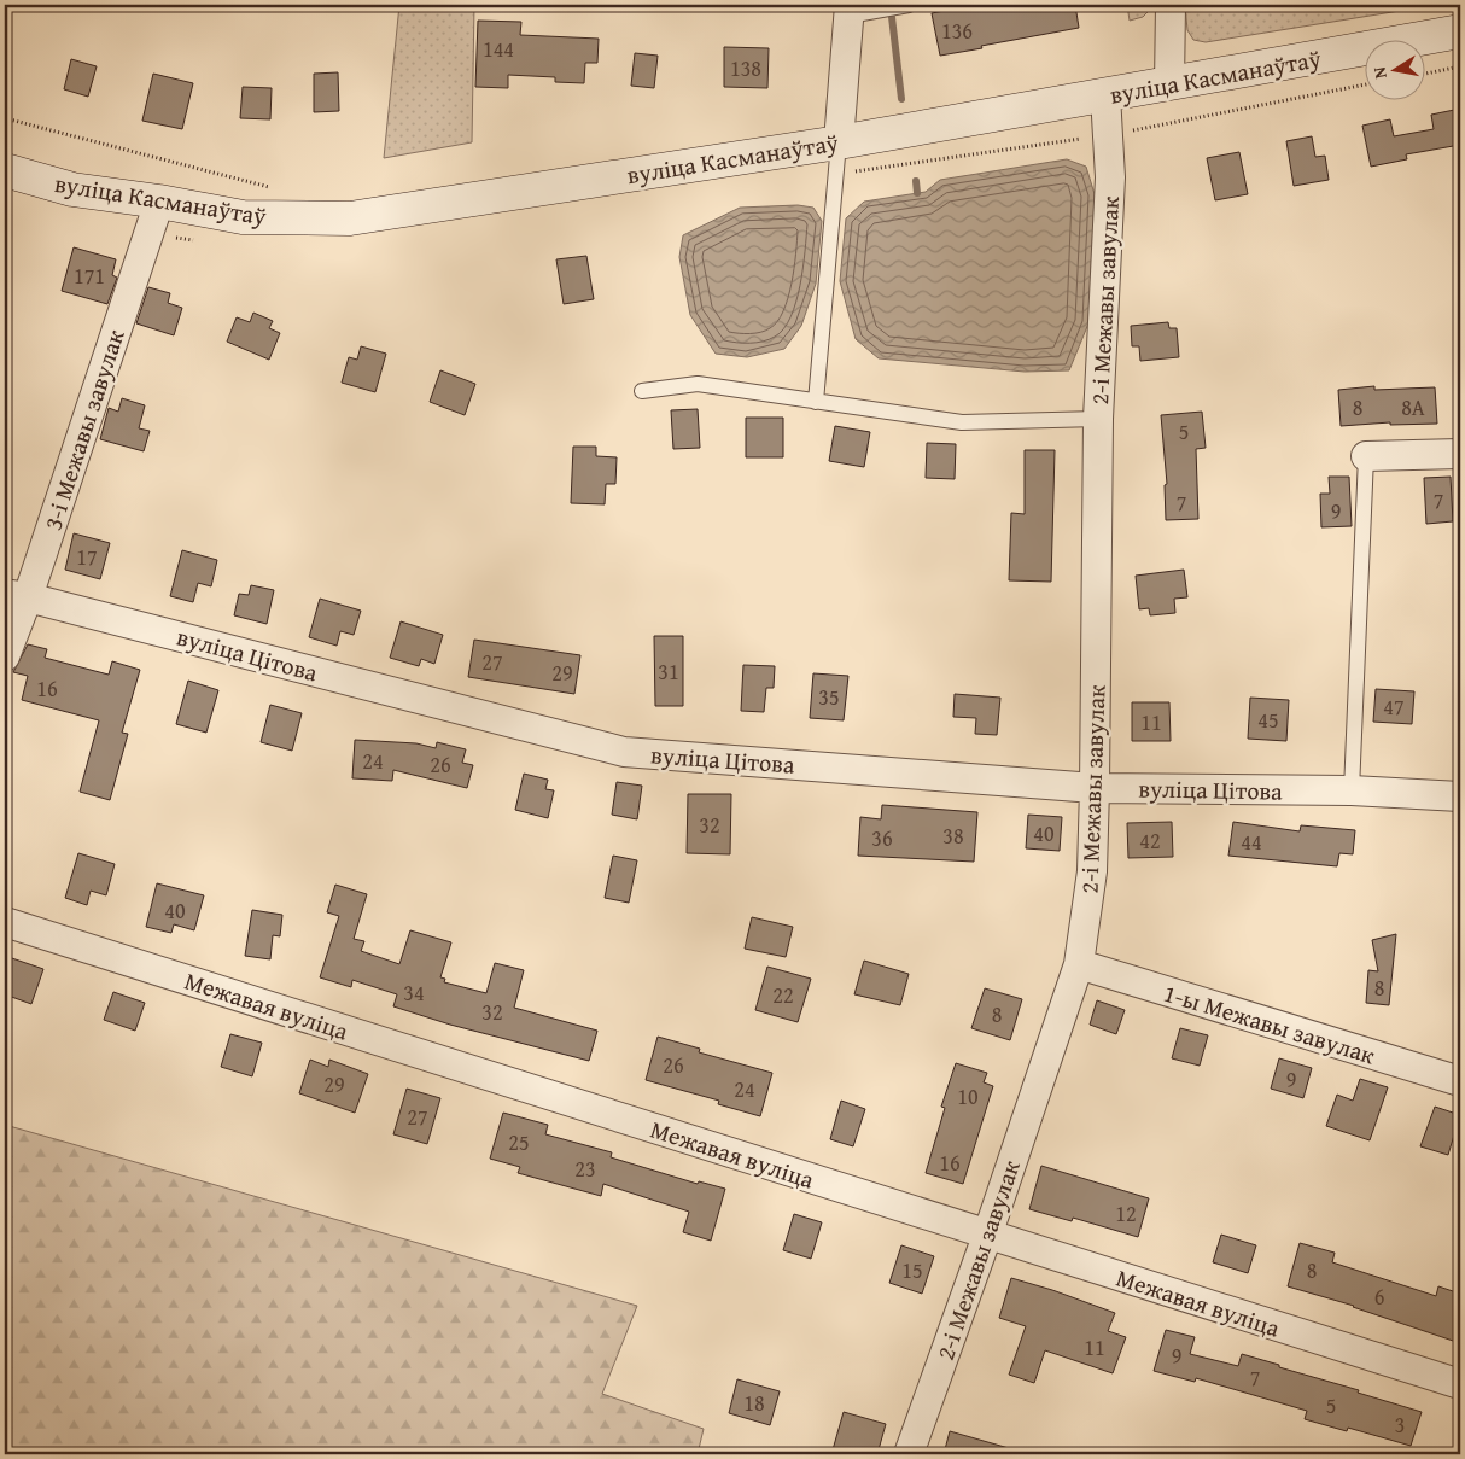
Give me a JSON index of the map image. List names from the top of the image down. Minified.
{"streets":{"main road":["вуліца Касманаўтаў"],"street":["2-і Межавы завулак","3-і Межавы завулак","вуліца Цітова","Межавая вуліца","1-ы Межавы завулак"]},"crossings":[["вуліца Касманаўтаў","2-і Межавы завулак"],["вуліца Касманаўтаў","3-і Межавы завулак"],["2-і Межавы завулак","вуліца Цітова"],["2-і Межавы завулак","Межавая вуліца"],["2-і Межавы завулак","1-ы Межавы завулак"],["3-і Межавы завулак","вуліца Цітова"]],"house_numbers":["136","144","138","171","8","8А","5","7","7","9","17","27","31","29","16","35","47","45","11","24","26","32","40","38","36","42","44","40","8","34","22","32","8","26","9","29","24","10","27","25","16","23","12","15","8","6","11","9","7","18","5","3"],"north":"left"}
